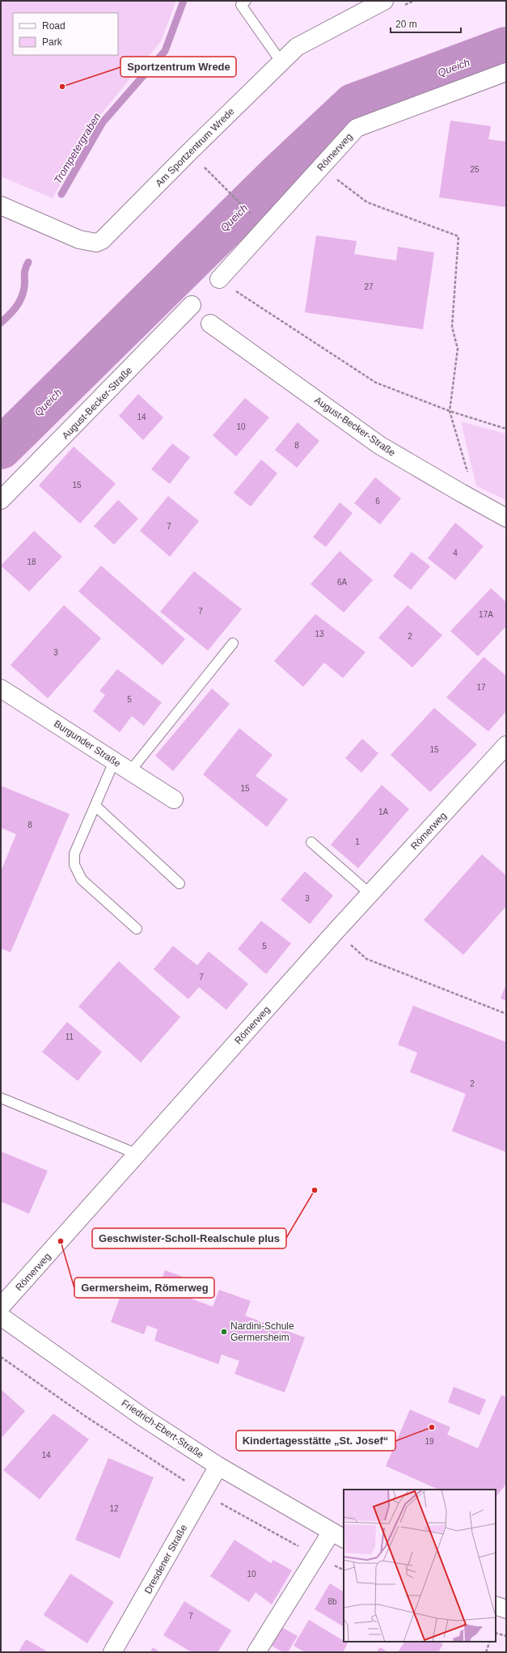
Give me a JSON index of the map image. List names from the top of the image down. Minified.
{"streets":{"street":["Am Sportzentrum Wrede","Römerweg","August-Becker-Straße","Burgunder Straße","Friedrich-Ebert-Straße","Dresdener Straße"]},"crossings":[["Friedrich-Ebert-Straße","Dresdener Straße"]],"water":["Queich","Trompetergraben"],"places":["Sportzentrum Wrede","Geschwister-Scholl-Realschule plus","Germersheim, Römerweg","Nardini-Schule Germersheim","Kindertagesstätte „St. Josef“"],"house_numbers":["25","27","14","10","8","15","6","7","4","18","6A","7","17A","13","2","3","17","5","15","15","1A","8","1","3","5","7","11","2","19","14","12","10","8b","7"],"legend":["Road","Park"],"scale_bar":"20 m"}
